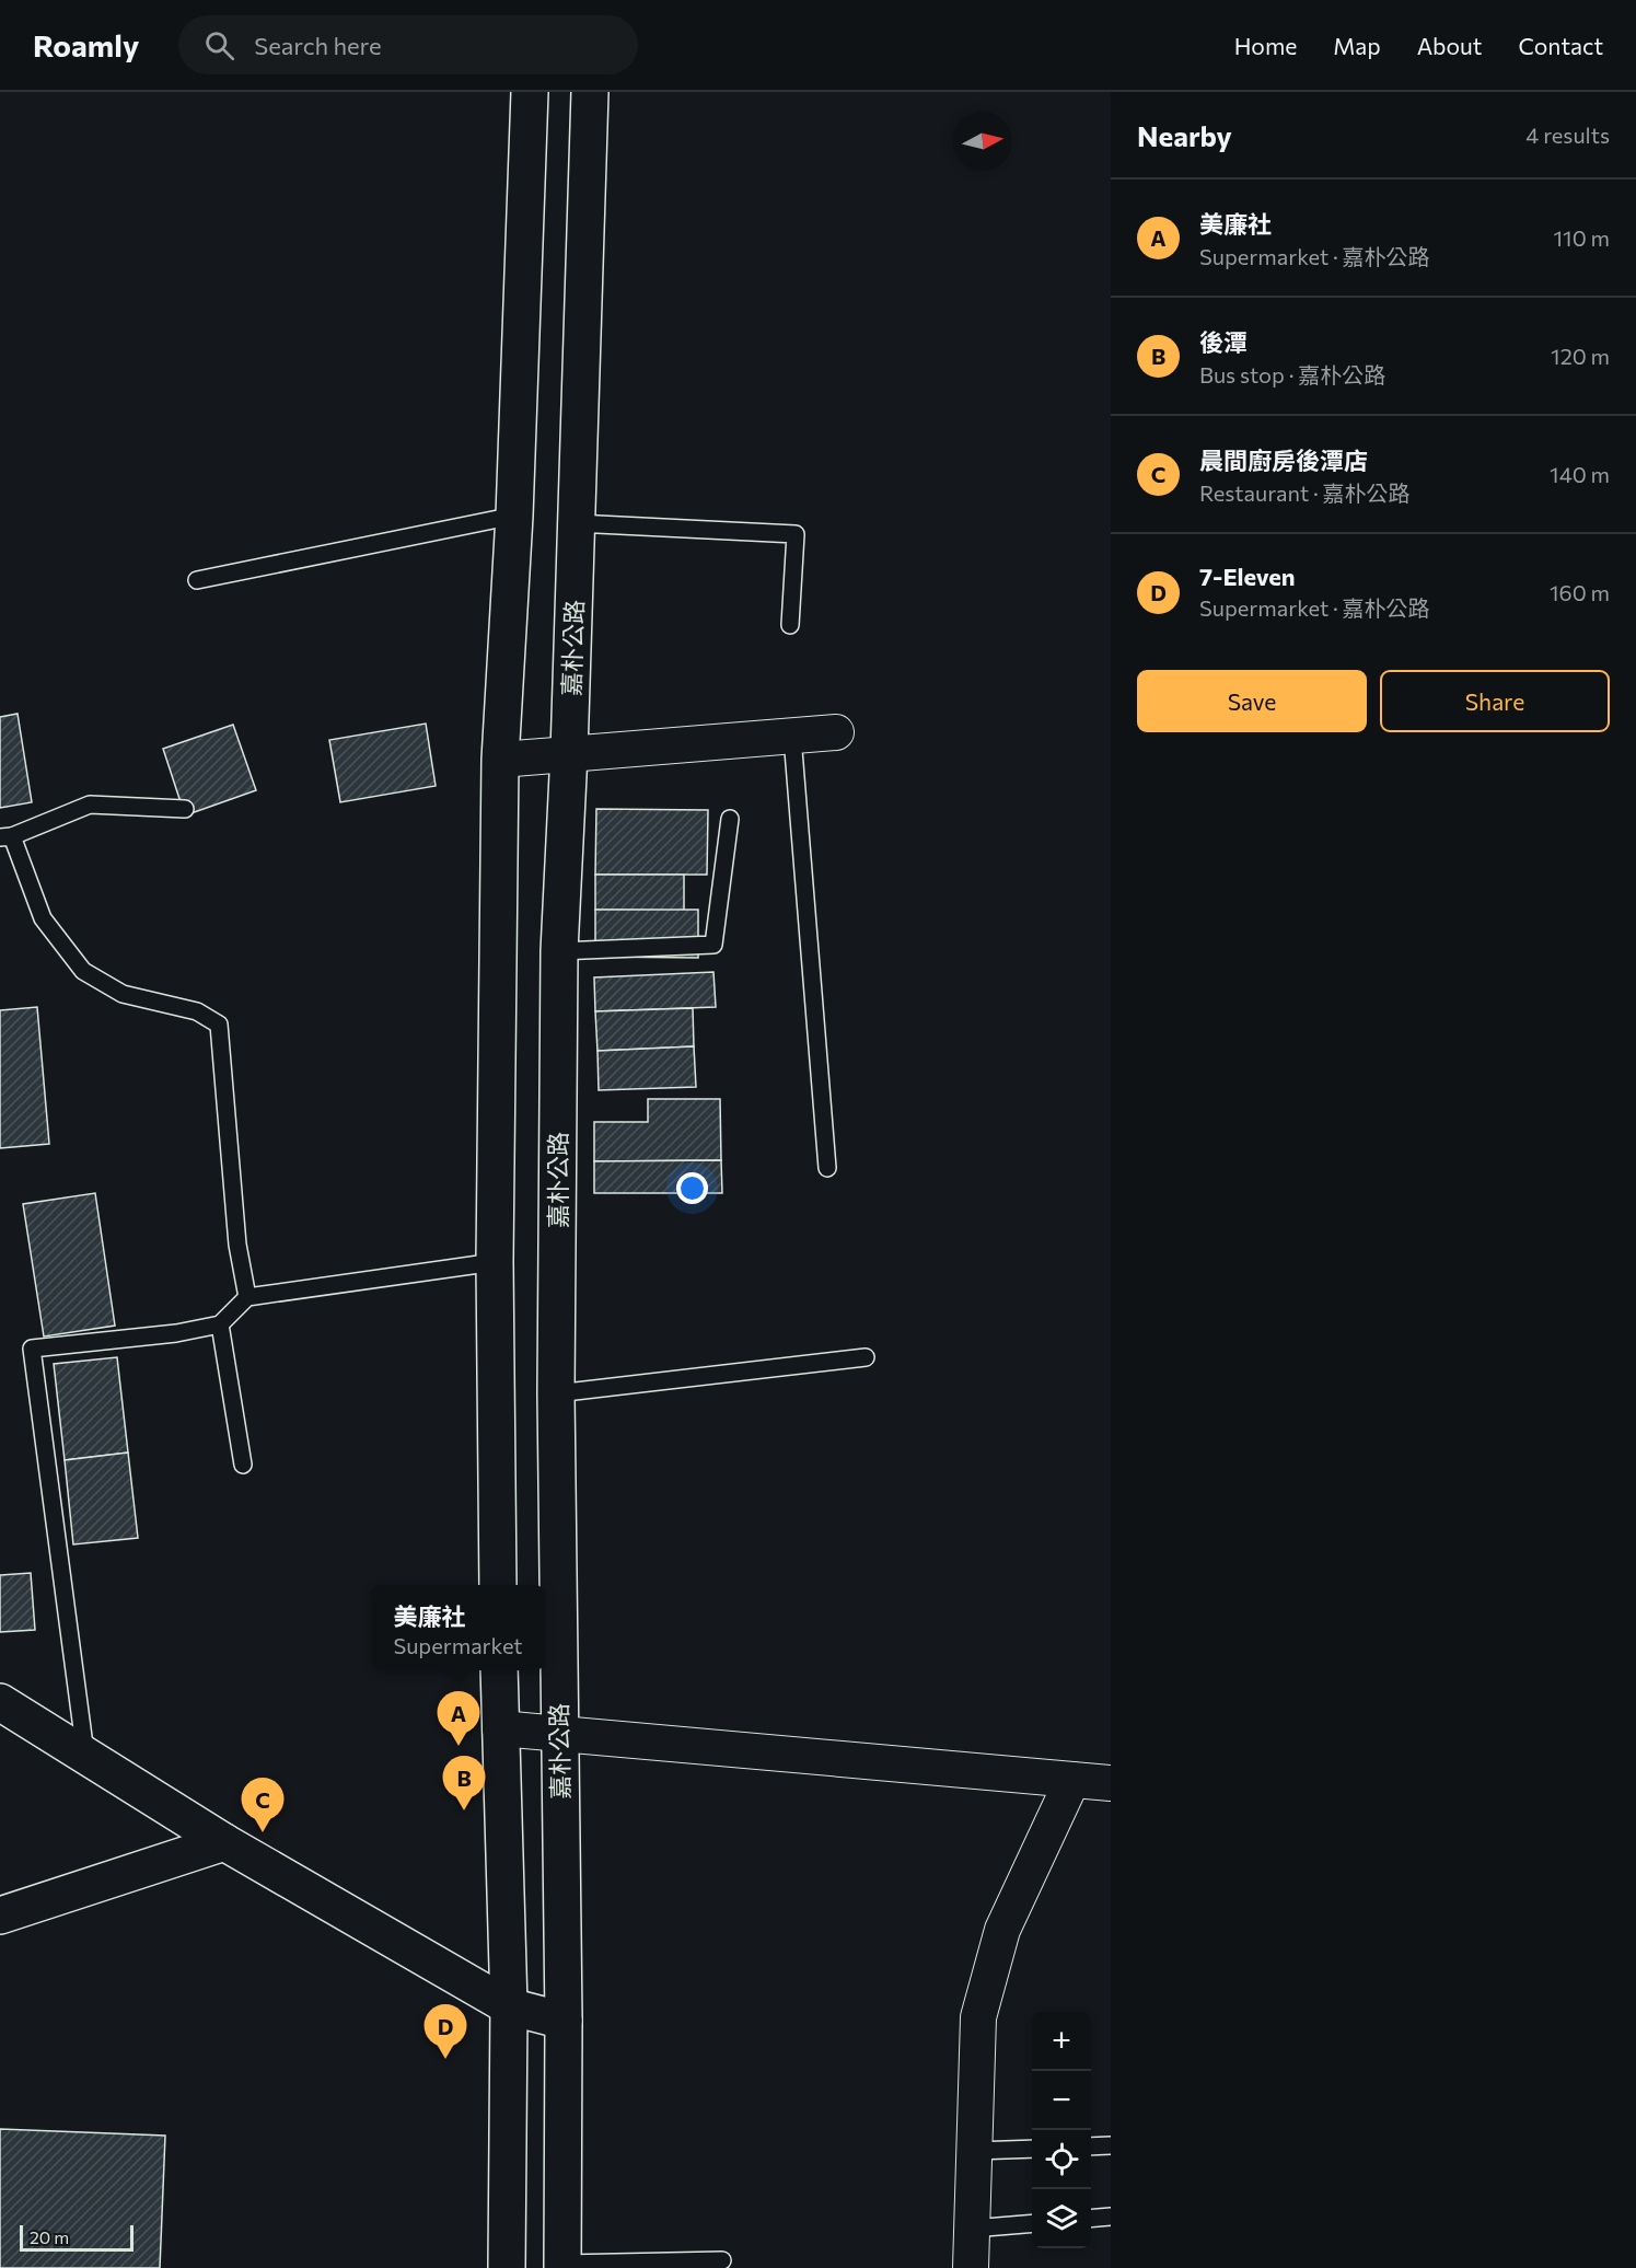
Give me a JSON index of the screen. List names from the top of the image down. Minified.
{"streets":{"main road":["嘉朴公路"]},"scale_bar":"20 m","north":"right","page":{"header":"Roamly","search":"Search here","nav":["Home","Map","About","Contact"],"heading":["Nearby","4 results"],"list":[{"mark":"A","name":"美廉社","note":"Supermarket · 嘉朴公路","value":"110 m"},{"mark":"B","name":"後潭","note":"Bus stop · 嘉朴公路","value":"120 m"},{"mark":"C","name":"晨間廚房後潭店","note":"Restaurant · 嘉朴公路","value":"140 m"},{"mark":"D","name":"7-Eleven","note":"Supermarket · 嘉朴公路","value":"160 m"}],"buttons":["Save","Share"],"popup":["美廉社","Supermarket"],"pins":["A","B","C","D"],"map_buttons":["+","−"],"scale":"20 m"}}
